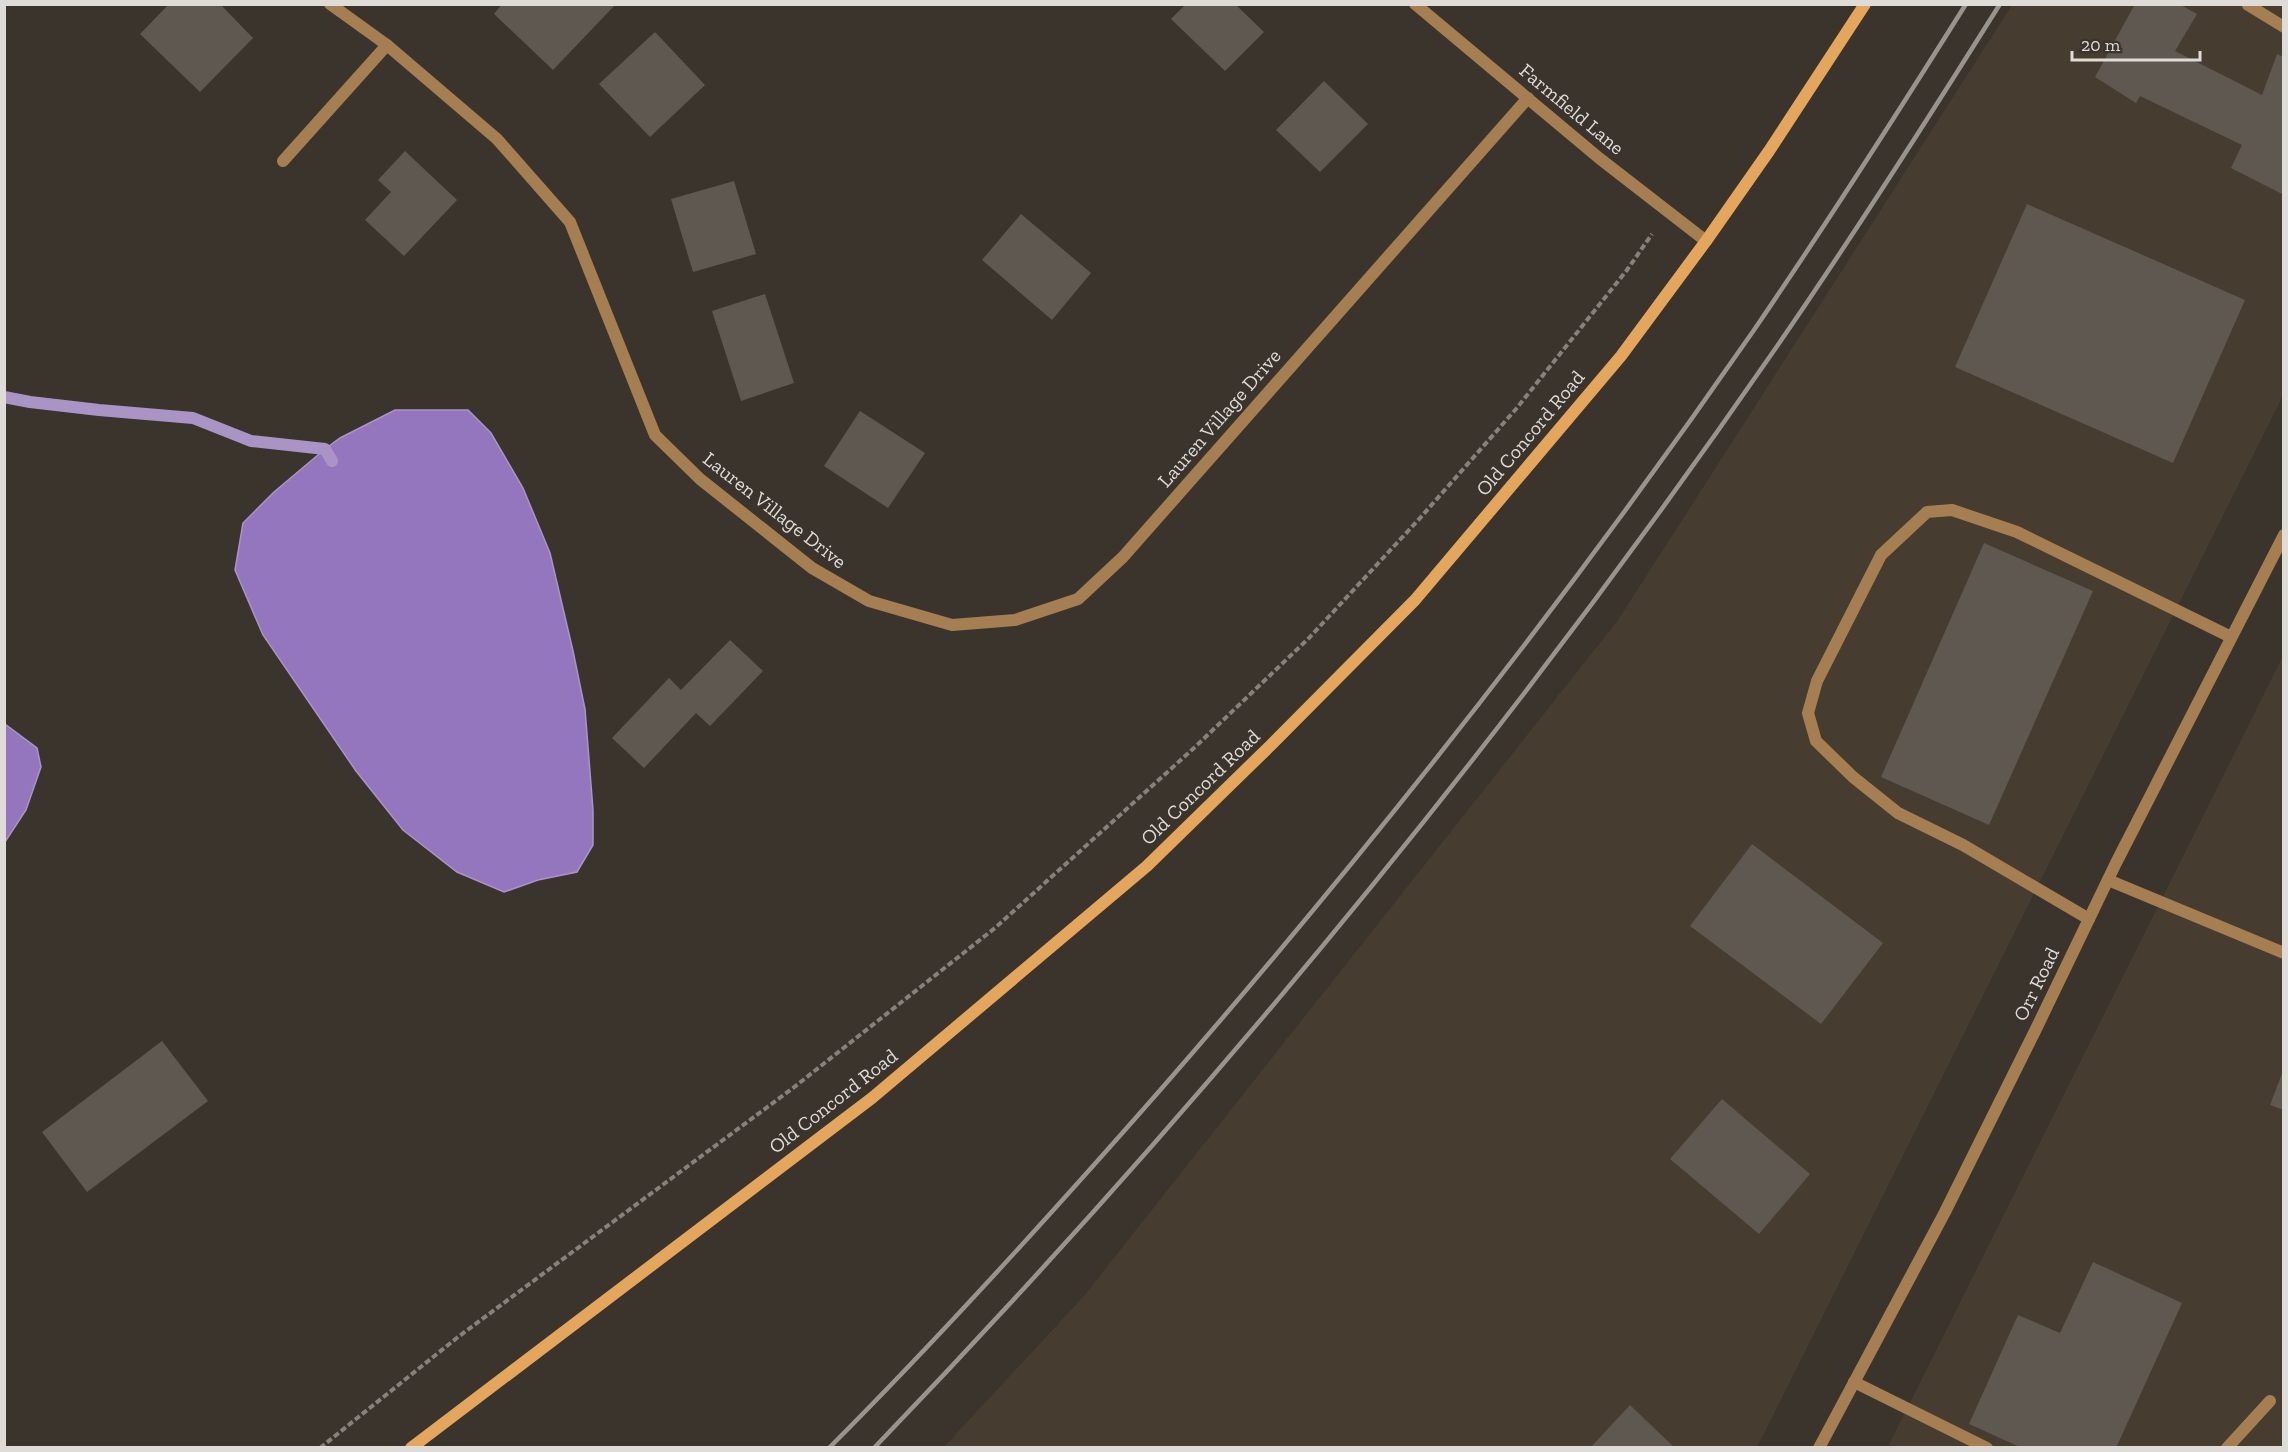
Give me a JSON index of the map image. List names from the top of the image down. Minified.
{"streets":{"street":["Farmfield Lane","Lauren Village Drive","Old Concord Road","Orr Road"]},"crossings":[["Farmfield Lane","Lauren Village Drive"],["Farmfield Lane","Old Concord Road"]],"scale_bar":"20 m"}
